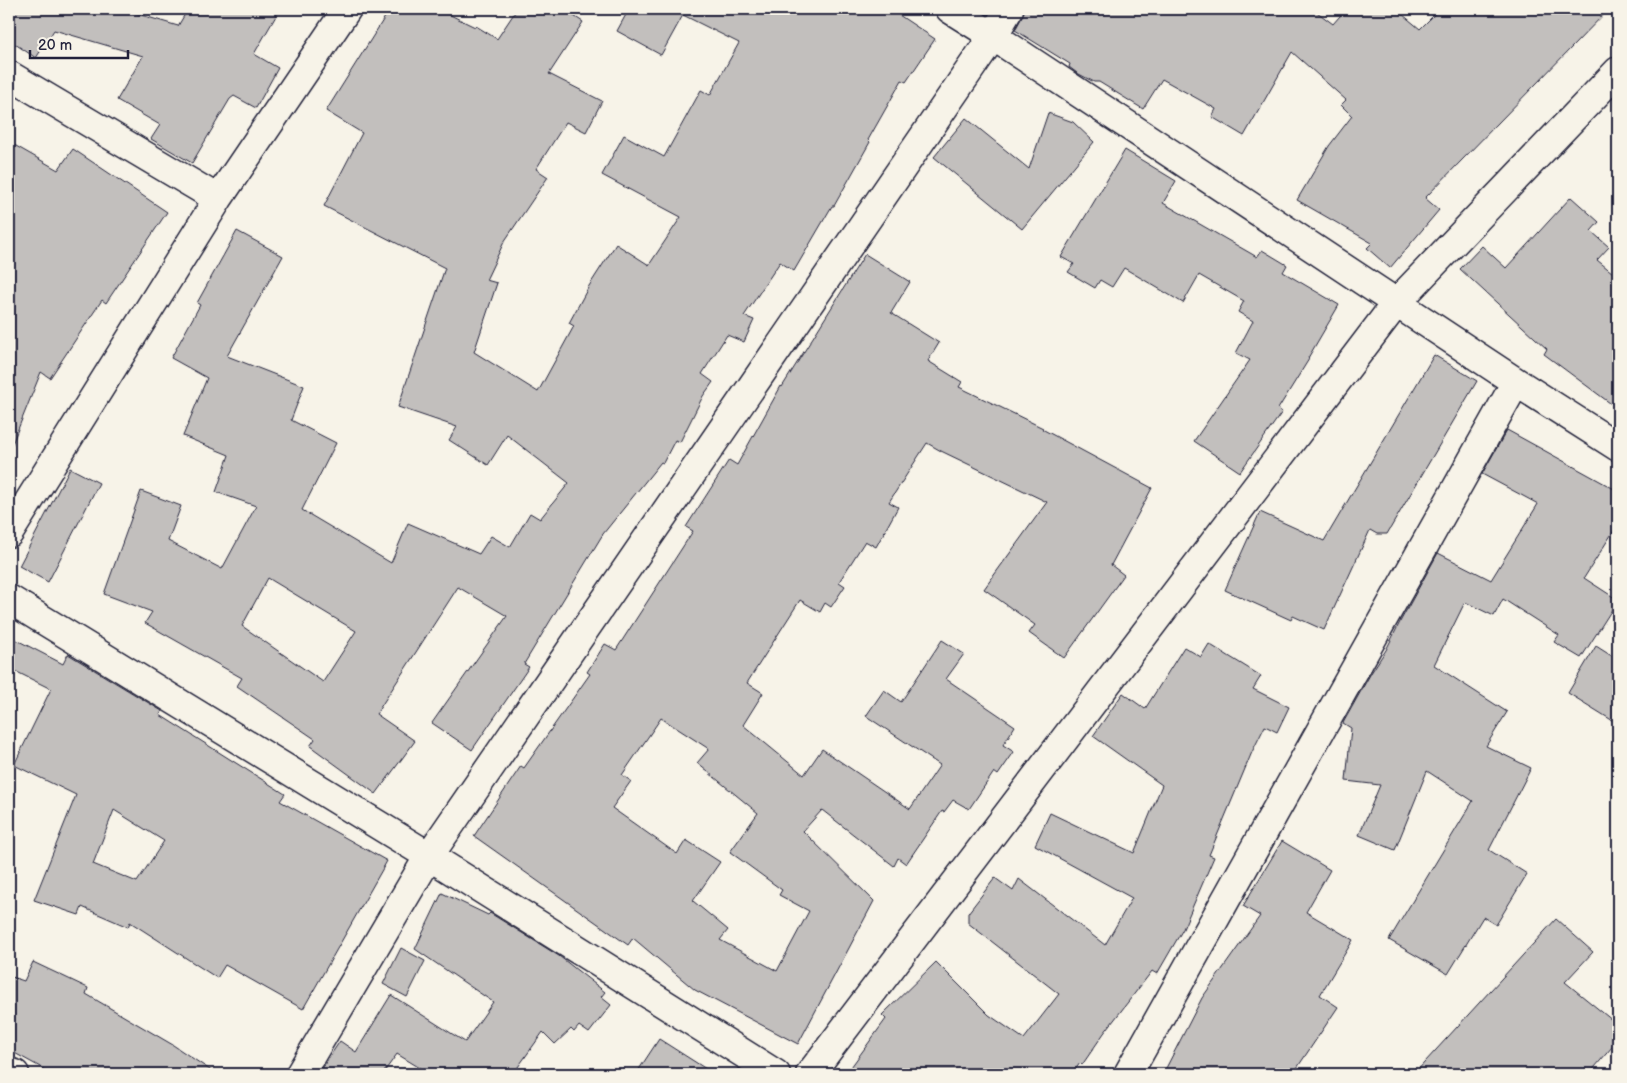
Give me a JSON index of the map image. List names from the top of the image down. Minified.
{"scale_bar":"20 m"}
